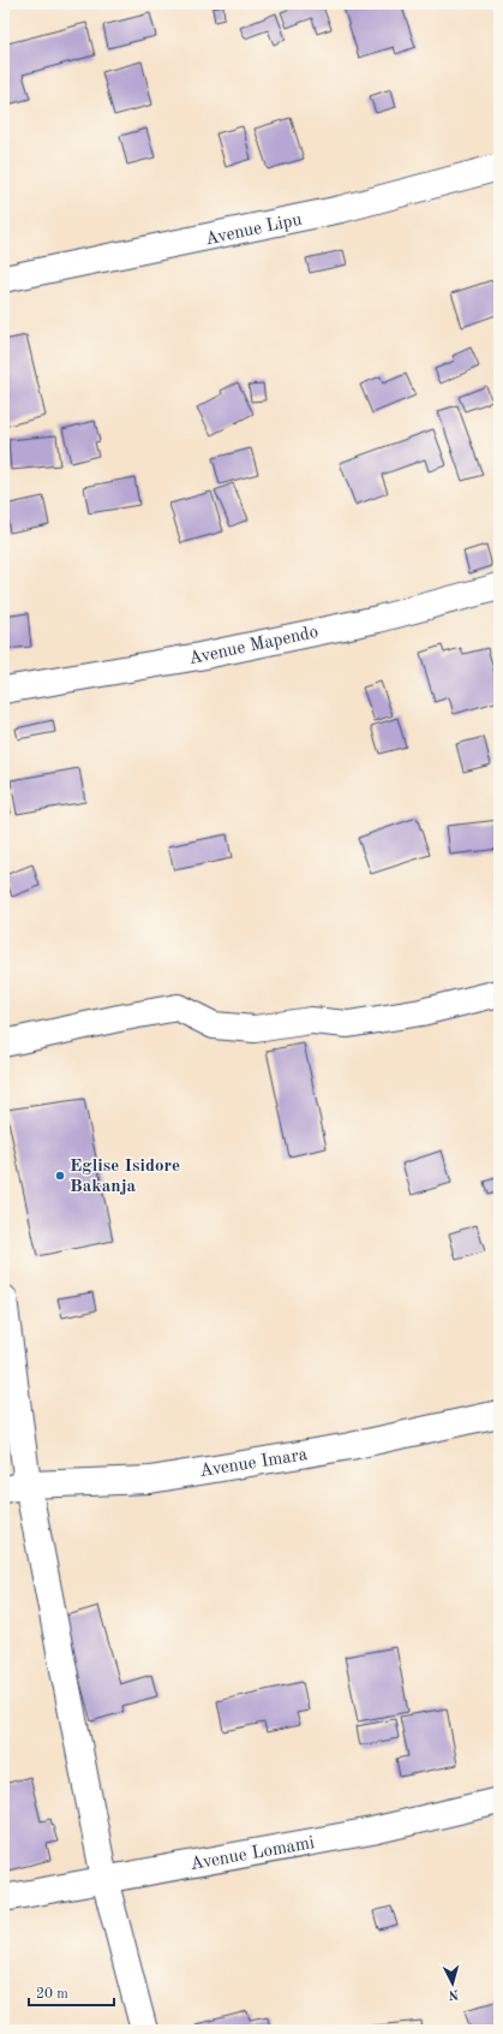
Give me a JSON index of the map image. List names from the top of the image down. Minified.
{"streets":{"street":["Avenue Lipu","Avenue Mapendo","Avenue Imara","Avenue Lomami"]},"places":["Eglise Isidore Bakanja"],"scale_bar":"20 m","north":"bottom"}
